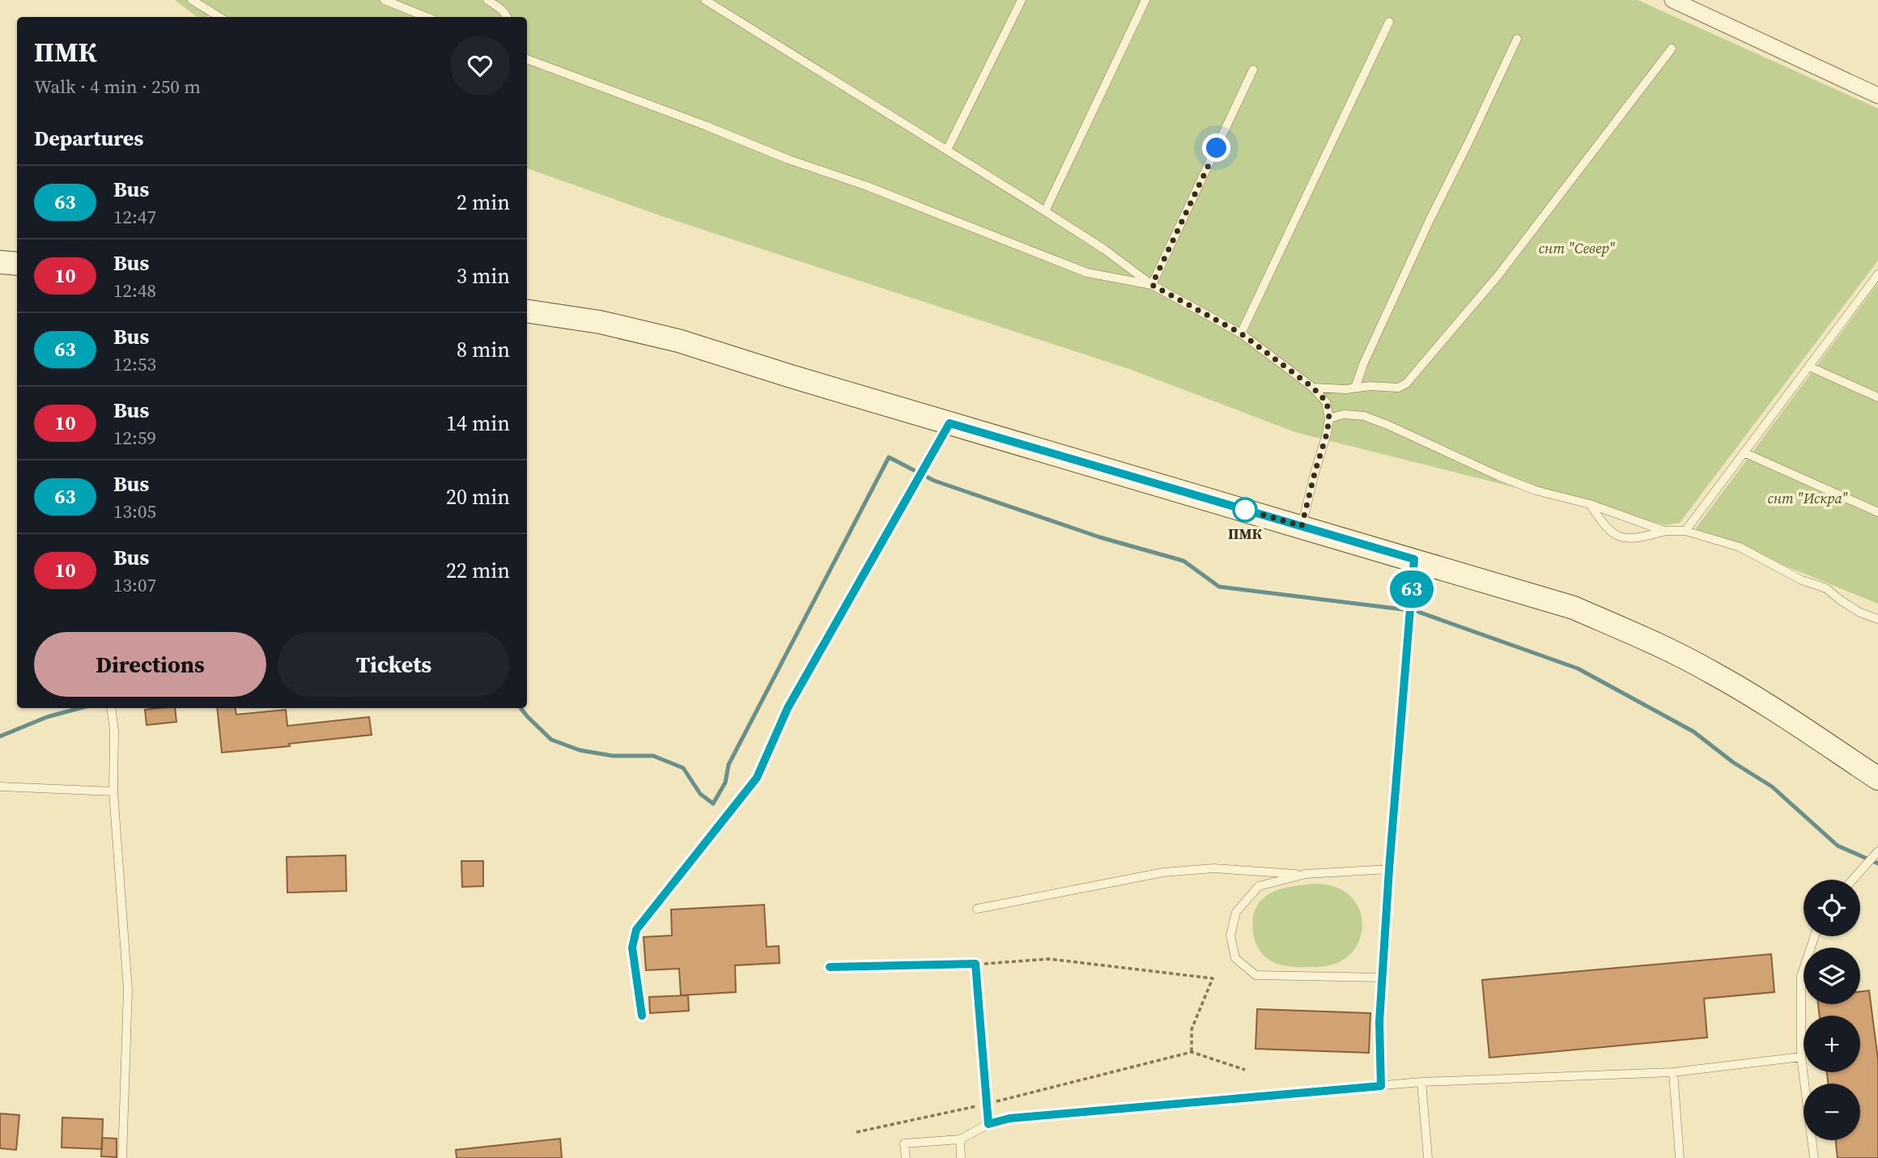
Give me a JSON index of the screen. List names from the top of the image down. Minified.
{"parks":["снт \"Север\"","снт \"Искра\""],"places":["ПМК"],"lines":["bus line 63"],"page":{"on_map":"63","heading":[["ПМК","Walk · 4 min · 250 m"],"Departures"],"list":[{"mark":"63","name":"Bus","note":"12:47","value":"2 min"},{"mark":"10","name":"Bus","note":"12:48","value":"3 min"},{"mark":"63","name":"Bus","note":"12:53","value":"8 min"},{"mark":"10","name":"Bus","note":"12:59","value":"14 min"},{"mark":"63","name":"Bus","note":"13:05","value":"20 min"},{"mark":"10","name":"Bus","note":"13:07","value":"22 min"}],"buttons":["Directions","Tickets"],"map_buttons":["+","−"]}}
